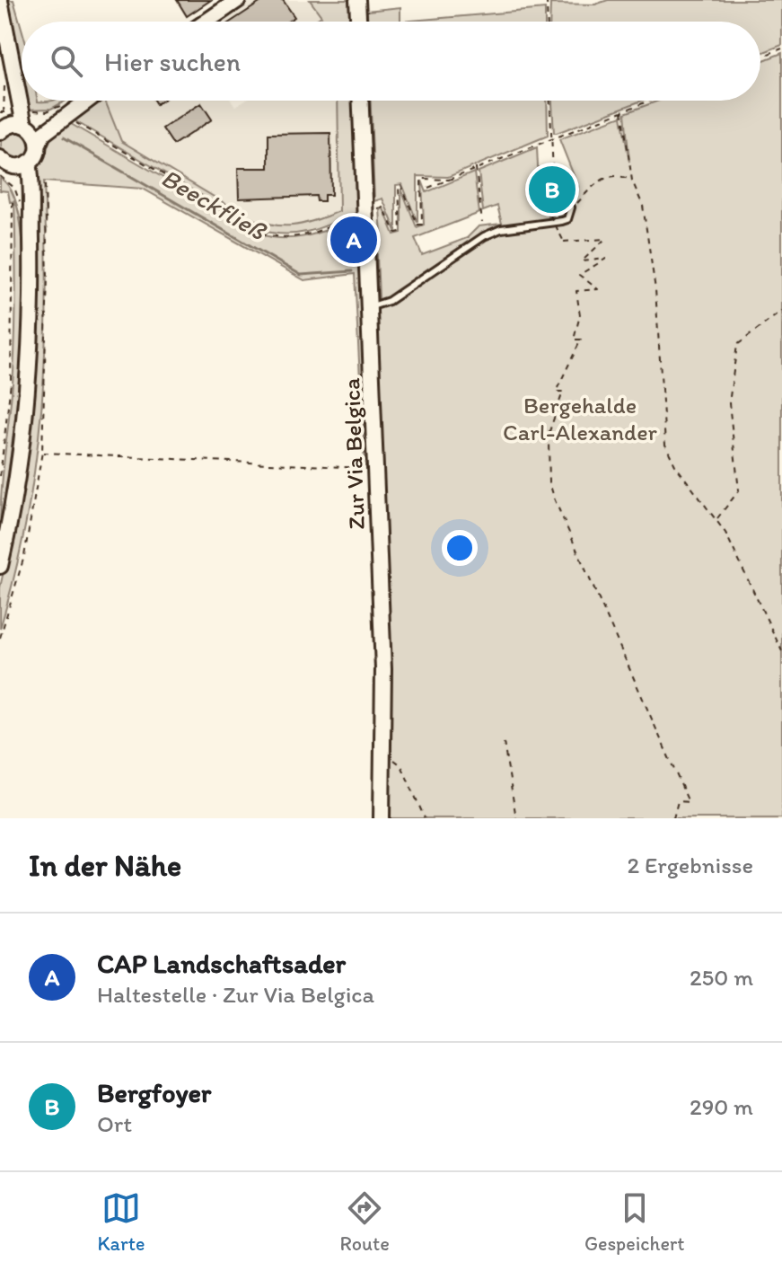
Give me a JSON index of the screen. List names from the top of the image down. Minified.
{"streets":{"street":["Zur Via Belgica"]},"water":["Beeckfließ"],"parks":["Bergehalde Carl-Alexander"],"page":{"search":"Hier suchen","pins":["B","A"],"heading":["In der Nähe","2 Ergebnisse"],"list":[{"mark":"A","name":"CAP Landschaftsader","note":"Haltestelle · Zur Via Belgica","value":"250 m"},{"mark":"B","name":"Bergfoyer","note":"Ort","value":"290 m"}],"nav":["Karte","Route","Gespeichert"]}}
